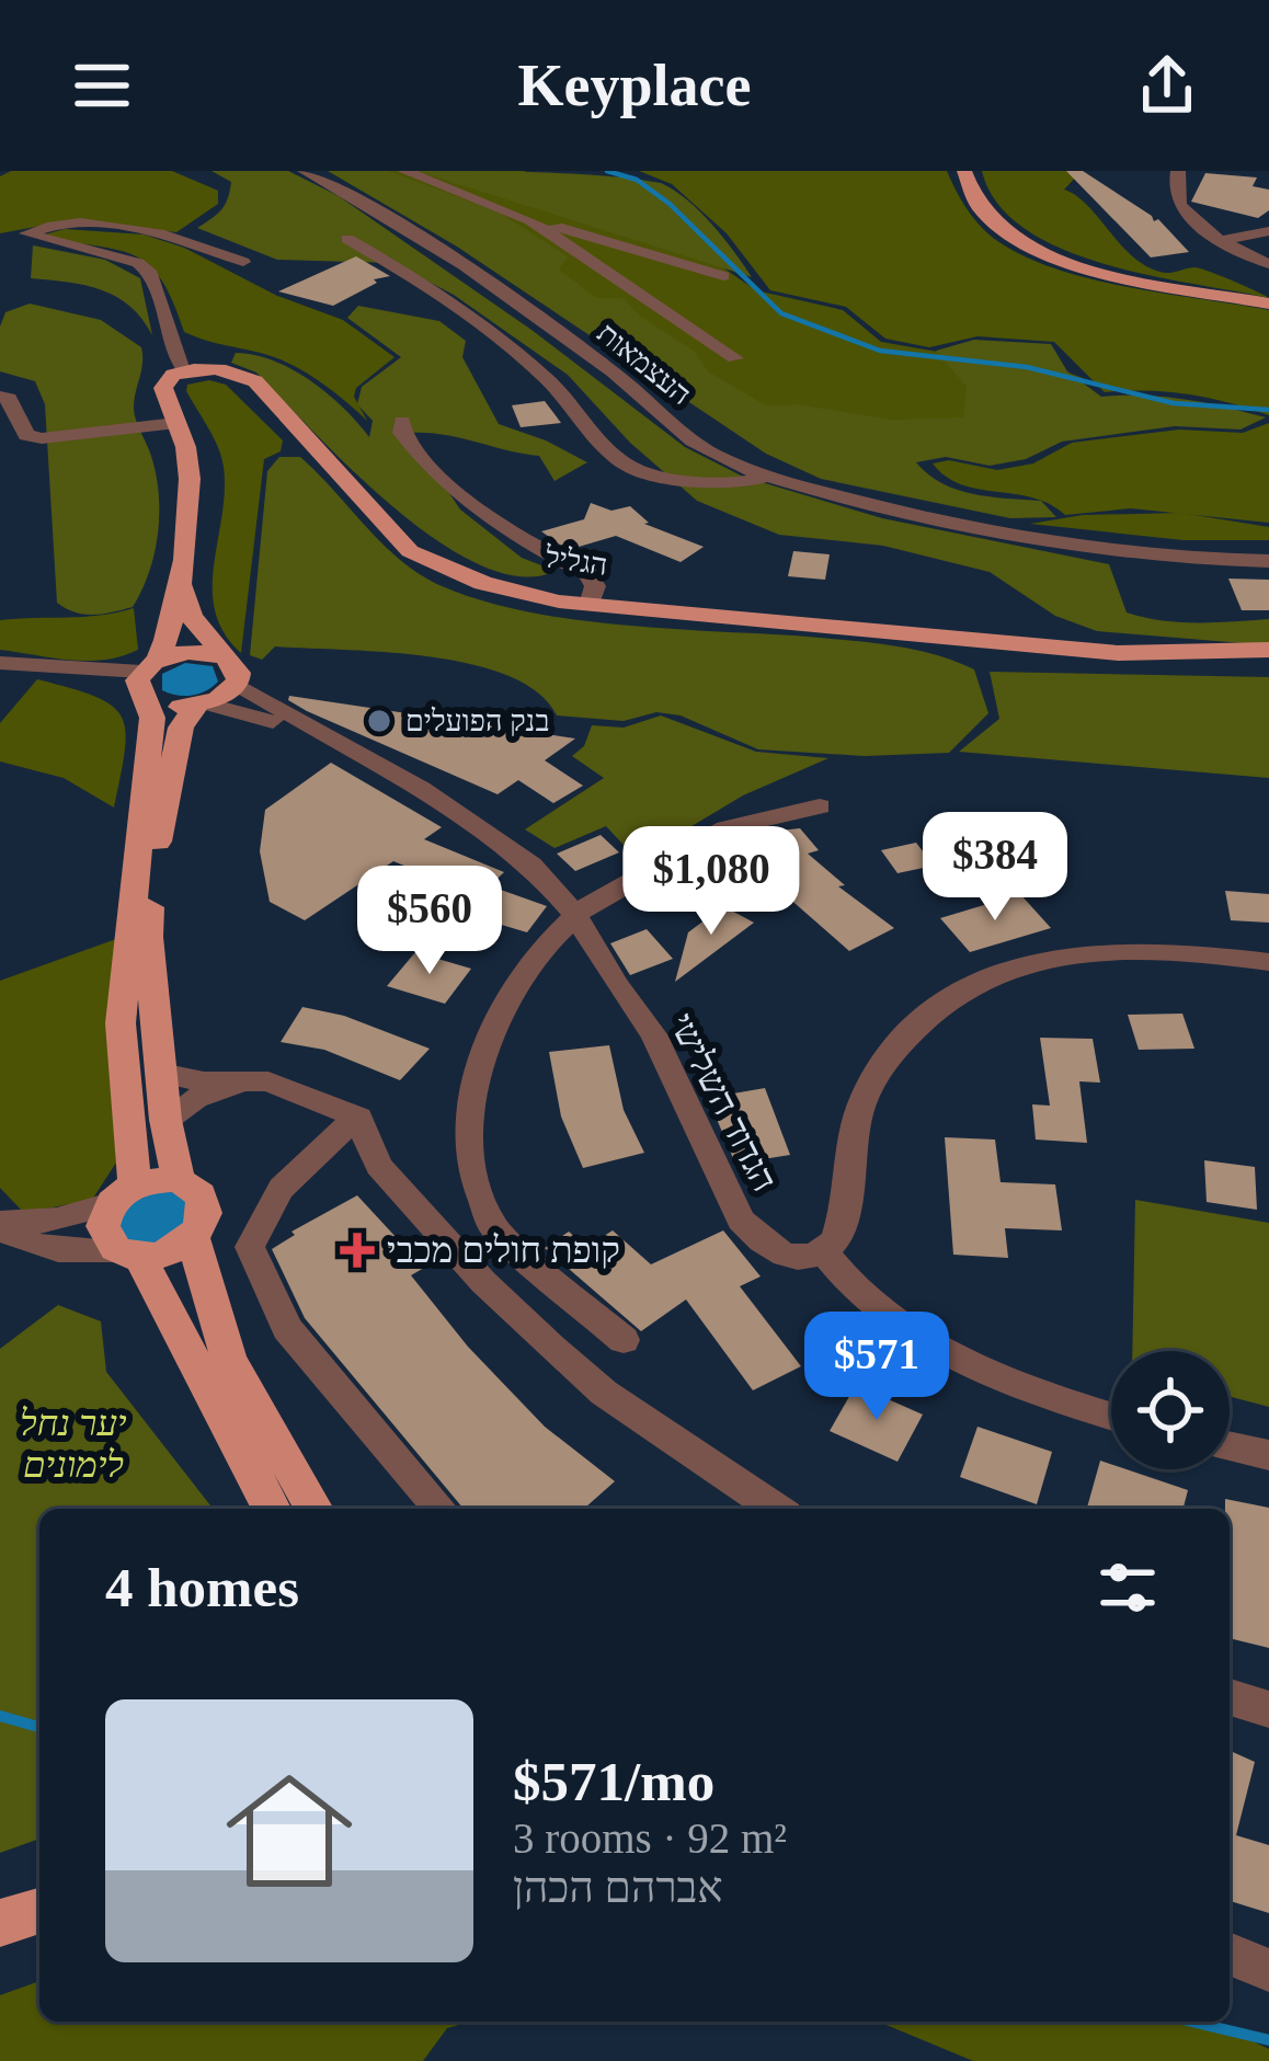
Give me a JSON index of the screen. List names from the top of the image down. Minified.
{"streets":{"main road":["הגליל"],"street":["העצמאות","הגדוד השלישי"]},"parks":["יער נחל לימונים"],"places":{"other":["בנק הפועלים"],"health":["קופת חולים מכבי"]},"page":{"header":"Keyplace","price":["$384","$1,080","$560","$571"],"heading":"4 homes","list":[{"name":"$571/mo","note":"3 rooms · 92 m² · אברהם הכהן"}]}}
